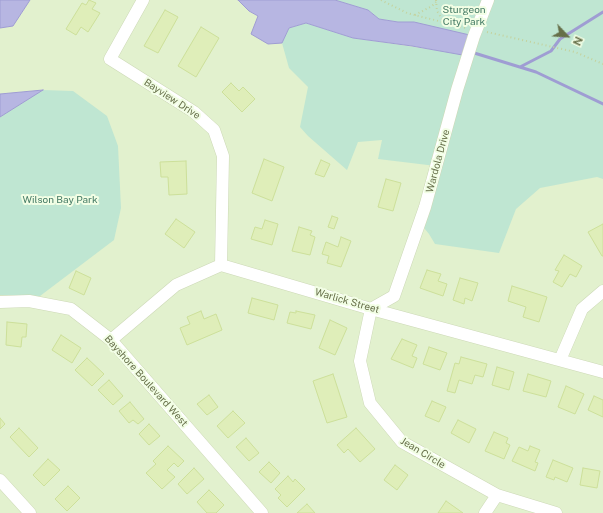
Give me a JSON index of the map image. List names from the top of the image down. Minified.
{"streets":{"street":["Bayview Drive","Wardola Drive","Warlick Street","Bayshore Boulevard West","Jean Circle"]},"crossings":[["Bayview Drive","Warlick Street"],["Wardola Drive","Warlick Street"],["Wardola Drive","Jean Circle"],["Warlick Street","Jean Circle"]],"parks":["Sturgeon City Park","Wilson Bay Park"],"north":"bottom right"}
